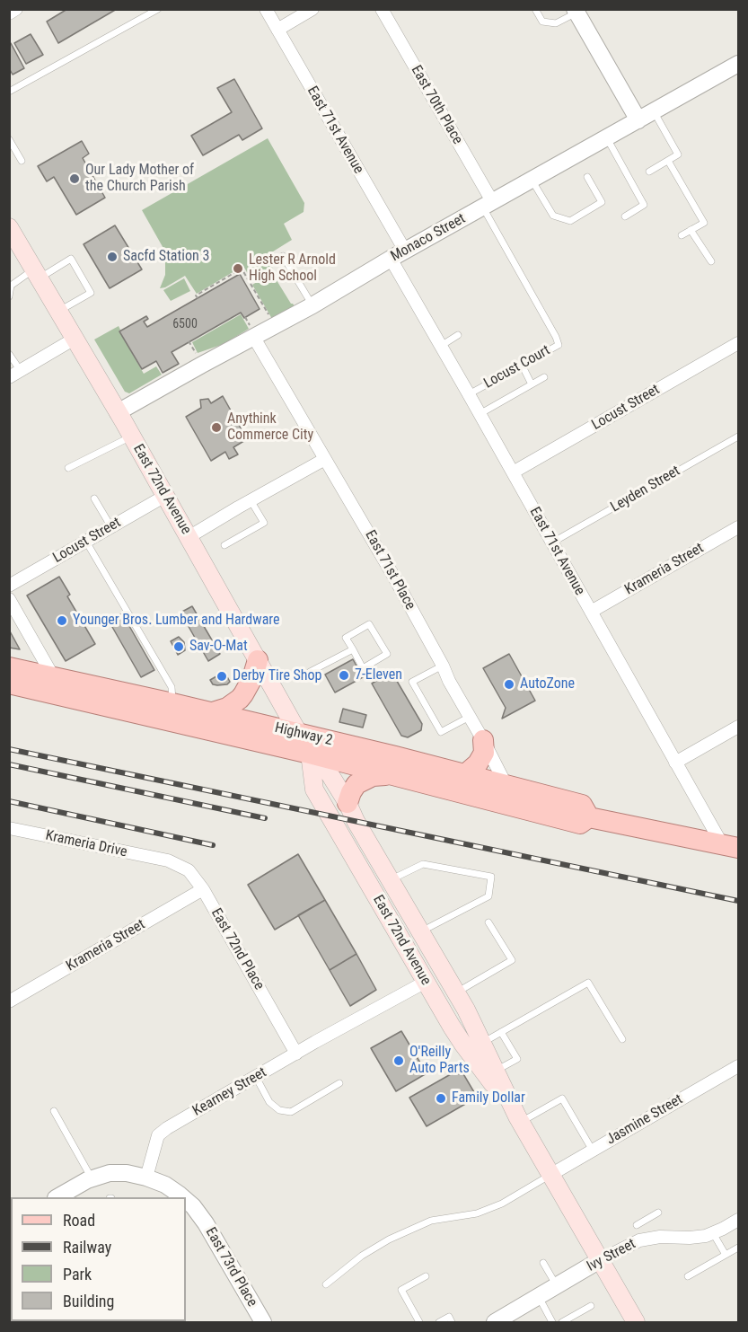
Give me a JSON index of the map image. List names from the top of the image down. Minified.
{"streets":{"main road":["East 72nd Avenue","Highway 2"],"street":["East 70th Place","East 71st Avenue","Monaco Street","Locust Street","Krameria Street","East 71st Place","Krameria Drive","East 72nd Place","Kearney Street","Jasmine Street","Ivy Street","East 73rd Place"],"lane":["Locust Court","Leyden Street"]},"crossings":[["East 70th Place","Monaco Street"],["East 70th Place","Locust Court"],["East 71st Avenue","Monaco Street"],["East 71st Avenue","Locust Court"],["East 71st Avenue","Locust Street"],["East 71st Avenue","Leyden Street"],["East 71st Avenue","Krameria Street"],["East 71st Avenue","Highway 2"],["Monaco Street","East 72nd Avenue"],["Monaco Street","East 71st Place"],["Locust Street","East 72nd Avenue"],["East 72nd Avenue","Highway 2"],["East 72nd Avenue","Kearney Street"],["East 72nd Avenue","Jasmine Street"],["East 72nd Avenue","Ivy Street"],["Krameria Street","East 72nd Place"],["East 71st Place","Highway 2"],["Krameria Drive","East 72nd Place"],["East 72nd Place","Kearney Street"],["Kearney Street","East 73rd Place"]],"places":["Our Lady Mother of the Church Parish","Sacfd Station 3","Lester R Arnold High School","Anythink Commerce City","Younger Bros. Lumber and Hardware","Sav-O-Mat","7-Eleven","Derby Tire Shop","AutoZone","O'Reilly Auto Parts","Family Dollar"],"house_numbers":["6500"],"legend":["Road","Railway","Park","Building"]}
